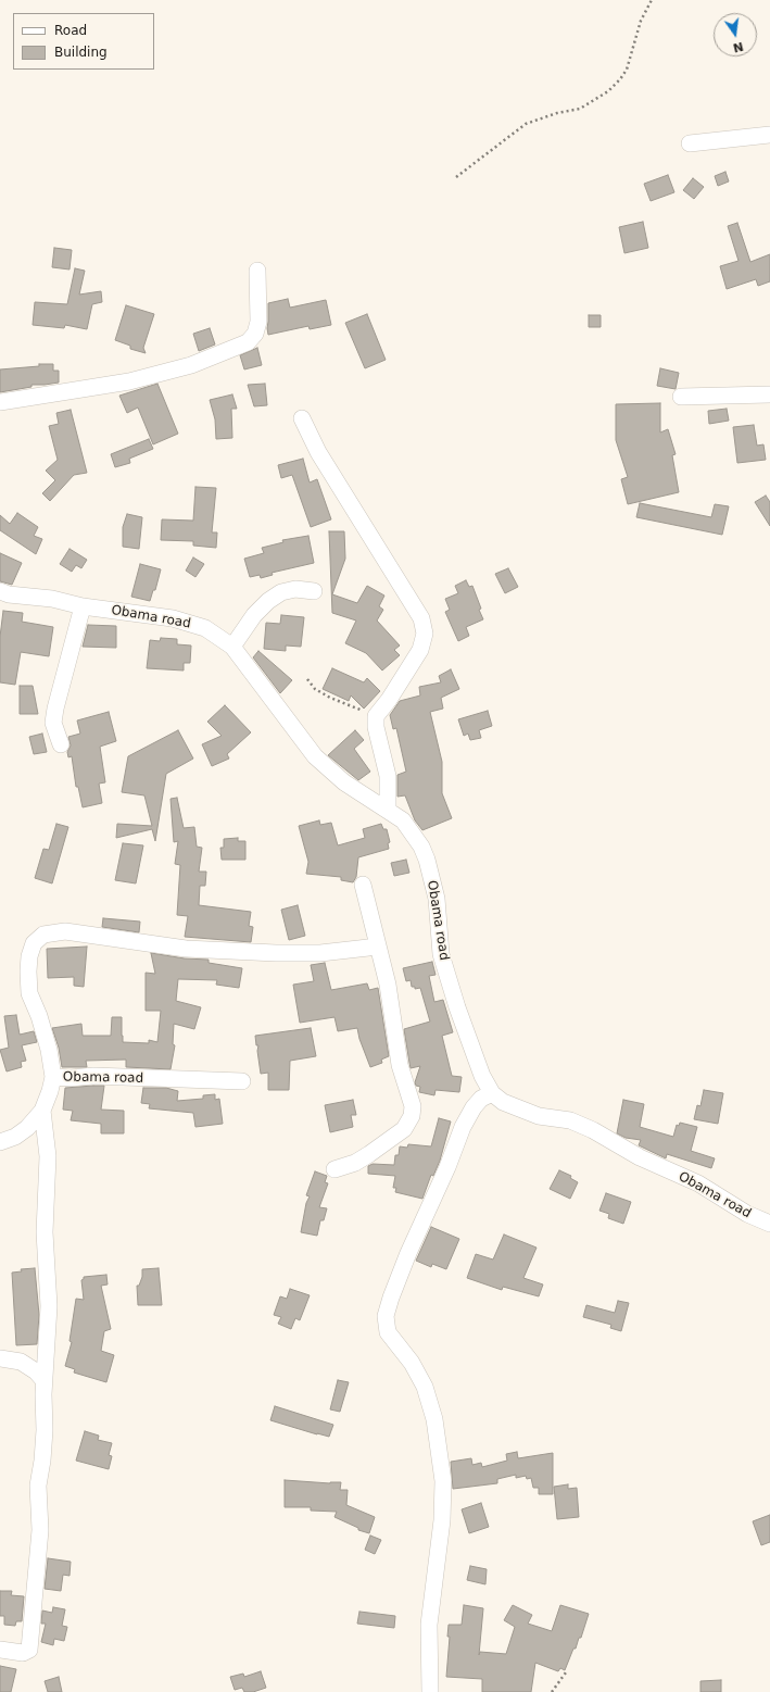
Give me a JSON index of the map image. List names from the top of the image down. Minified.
{"streets":{"street":["Obama road"]},"legend":["Road","Building"],"north":"bottom"}
